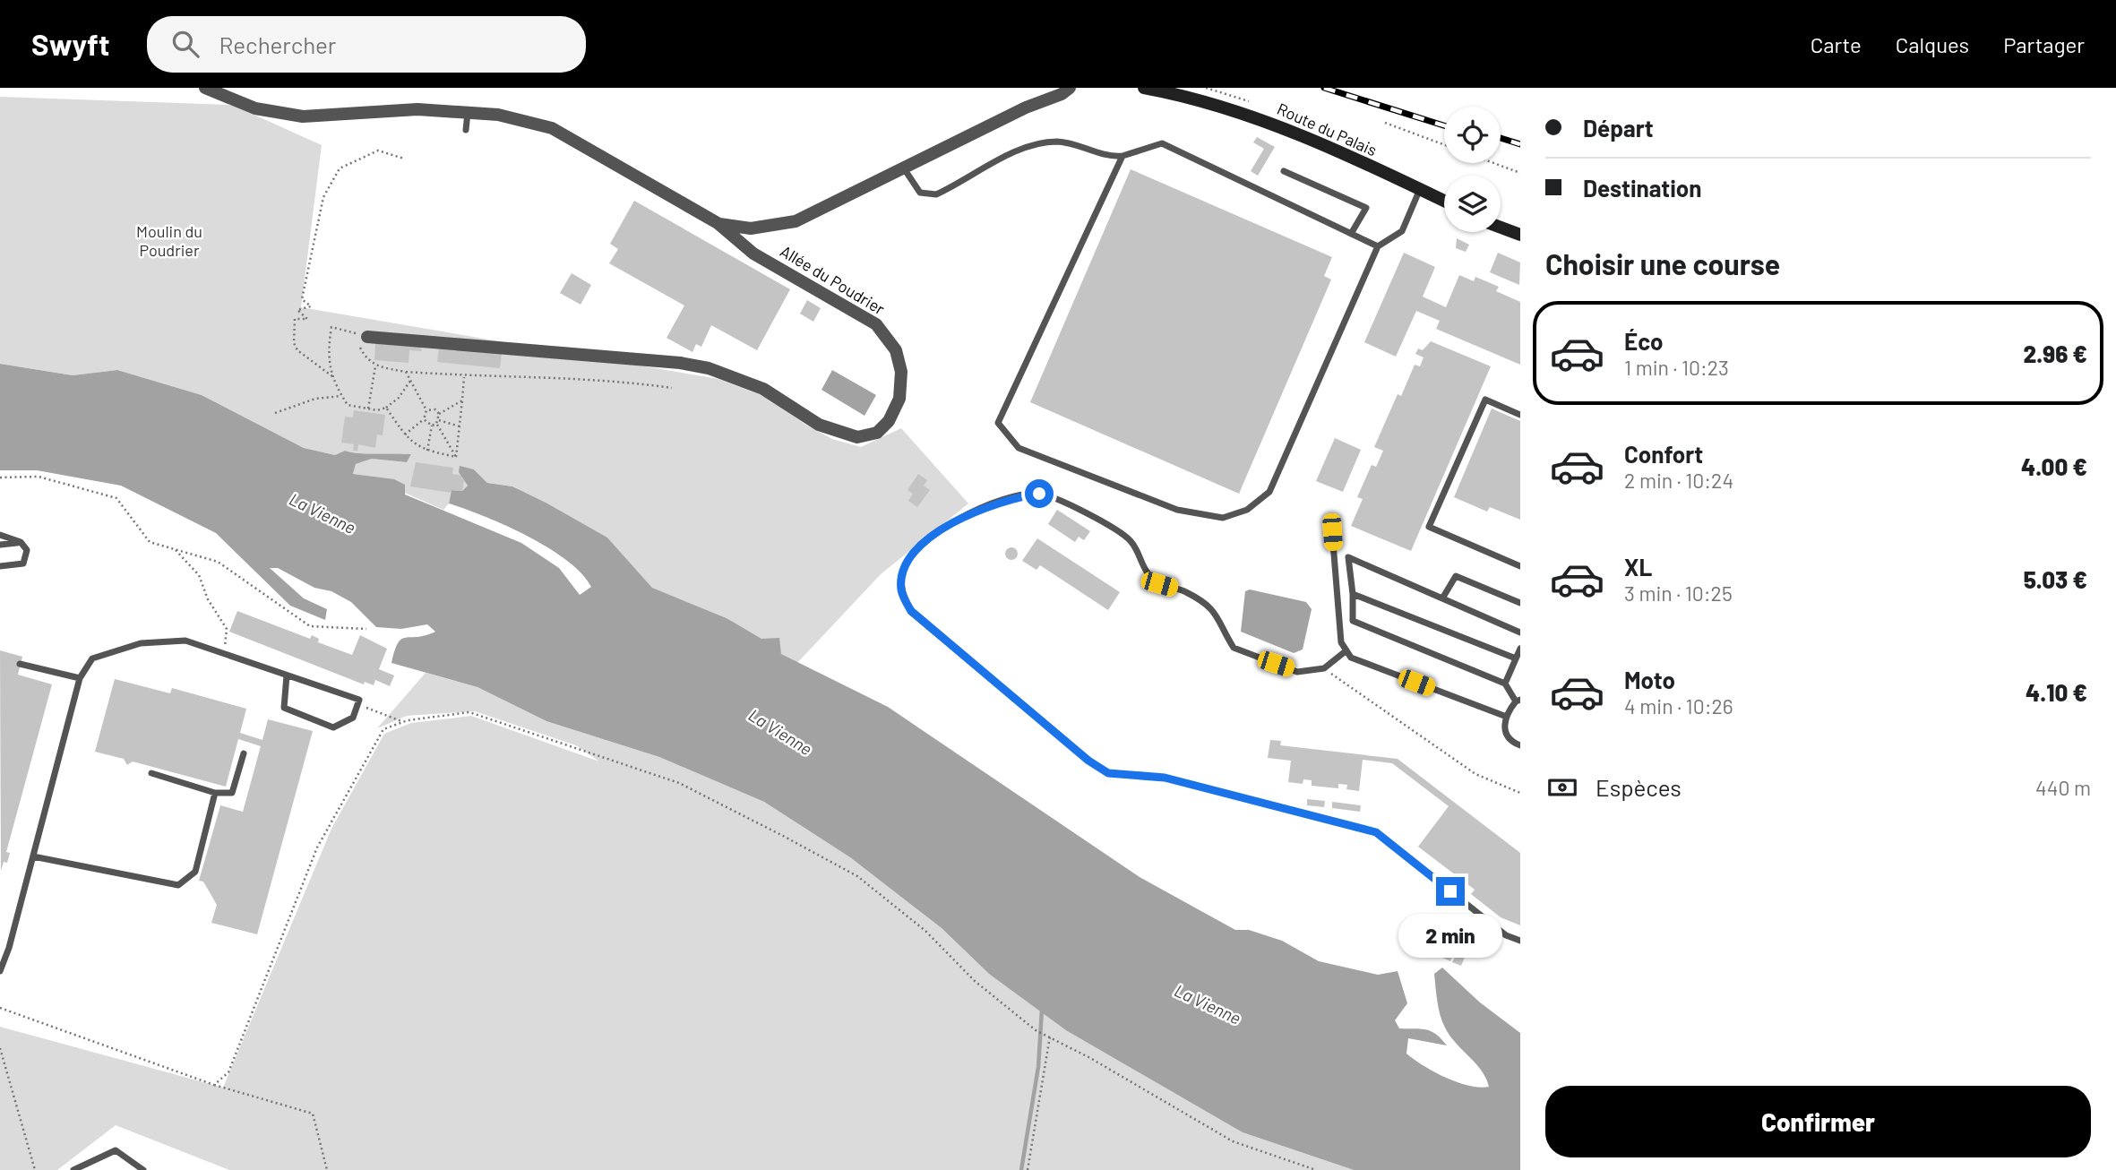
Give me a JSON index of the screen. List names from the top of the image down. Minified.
{"streets":{"main road":["Route du Palais"],"street":["Allée du Poudrier"]},"water":["La Vienne"],"parks":["Moulin du Poudrier"],"page":{"header":"Swyft","search":"Rechercher","nav":["Carte","Calques","Partager"],"banner":["Départ","Destination"],"heading":"Choisir une course","list":[{"name":"Éco","note":"1 min · 10:23","value":"2.96 €"},{"name":"Confort","note":"2 min · 10:24","value":"4.00 €"},{"name":"XL","note":"3 min · 10:25","value":"5.03 €"},{"name":"Moto","note":"4 min · 10:26","value":"4.10 €"}],"pay":["Espèces","440 m"],"bubble":"2 min","buttons":"Confirmer"}}
